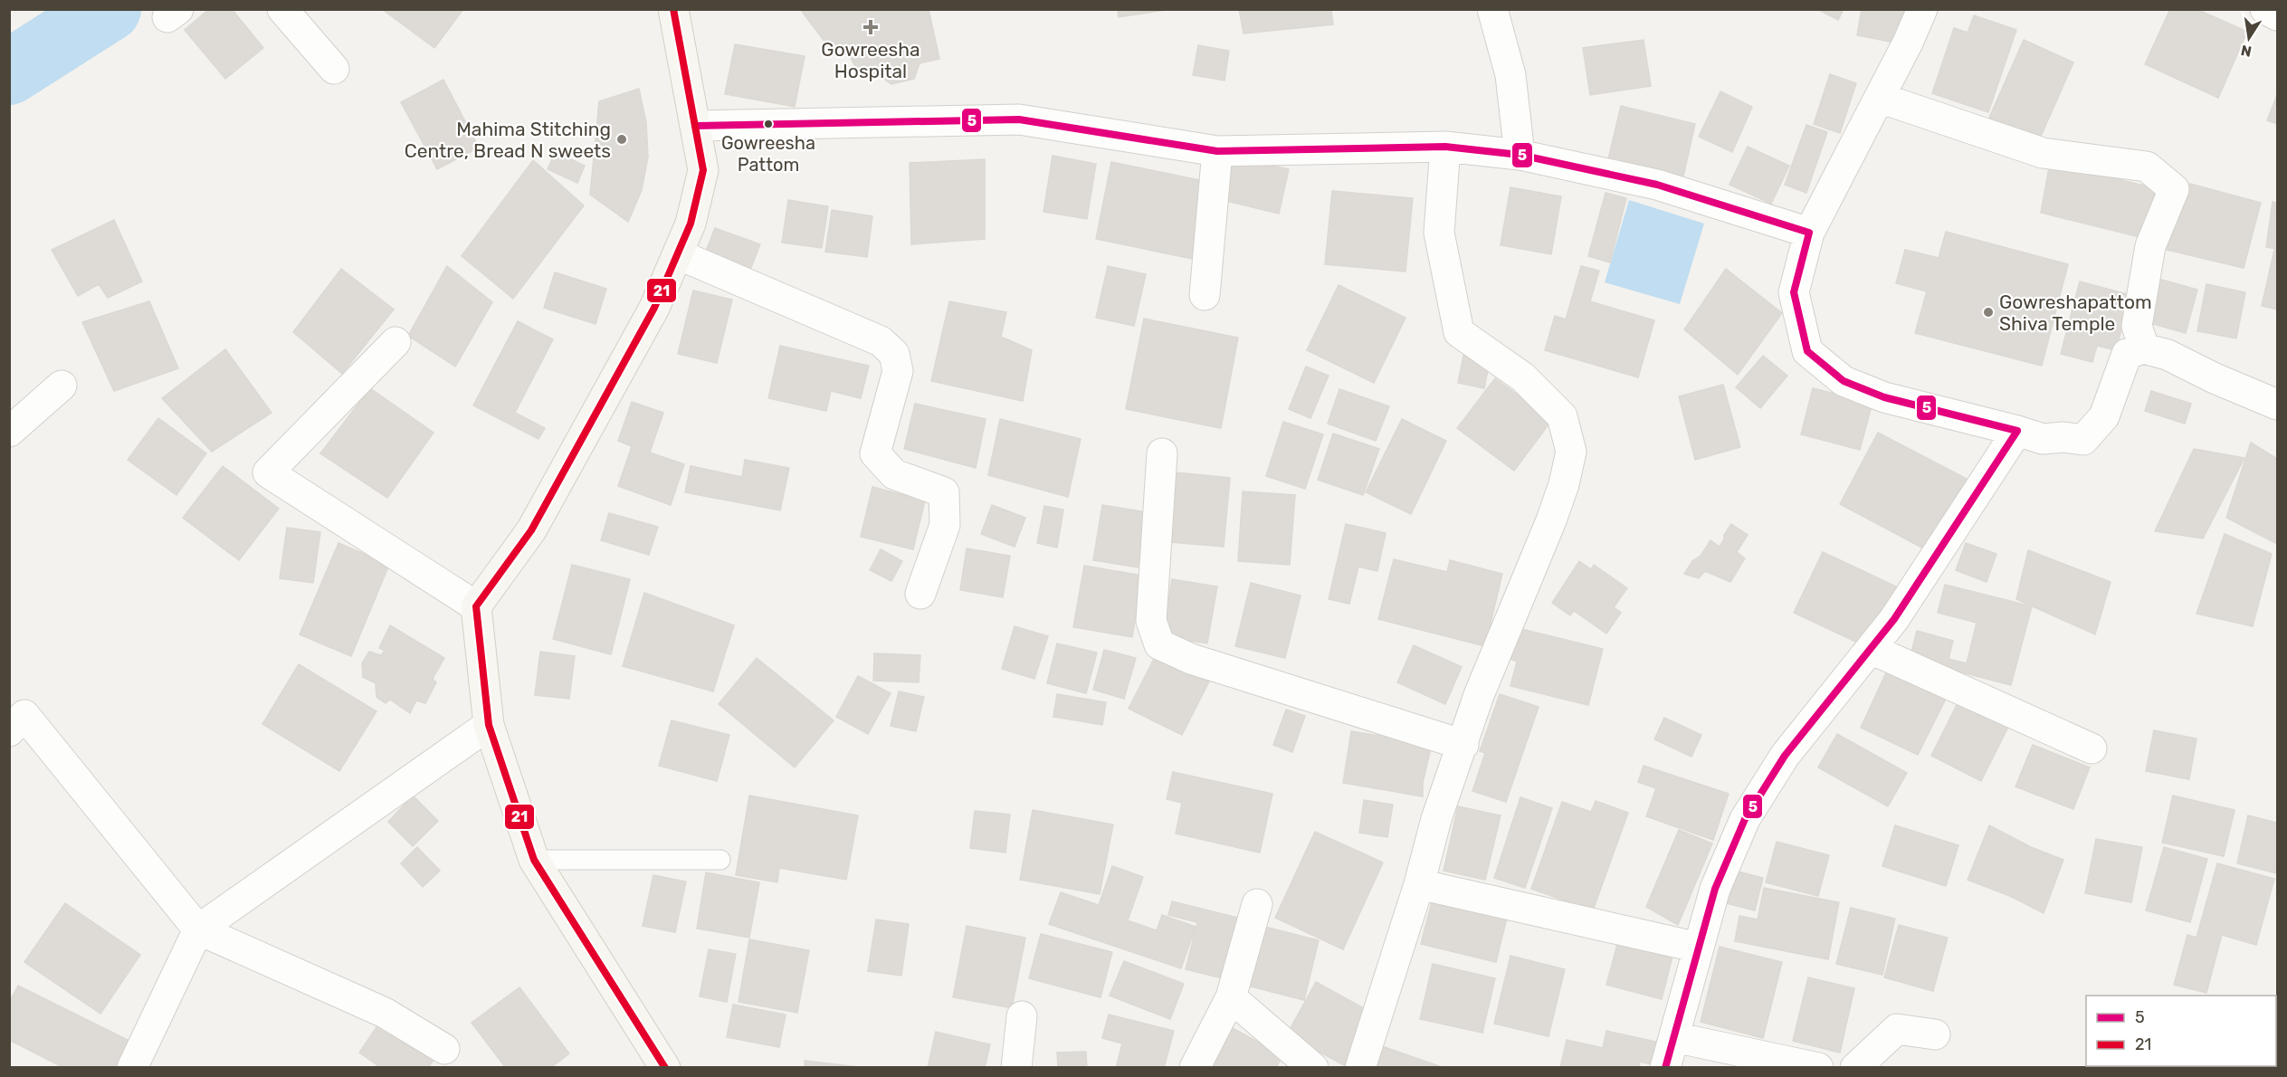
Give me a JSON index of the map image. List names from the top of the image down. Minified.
{"places":{"health":["Gowreesha Hospital"],"other":["Gowreesha Pattom","Mahima Stitching Centre, Bread N sweets","Gowreshapattom Shiva Temple"]},"lines":["transit line 21","transit line 5"],"legend":["5","21"],"north":"bottom"}
